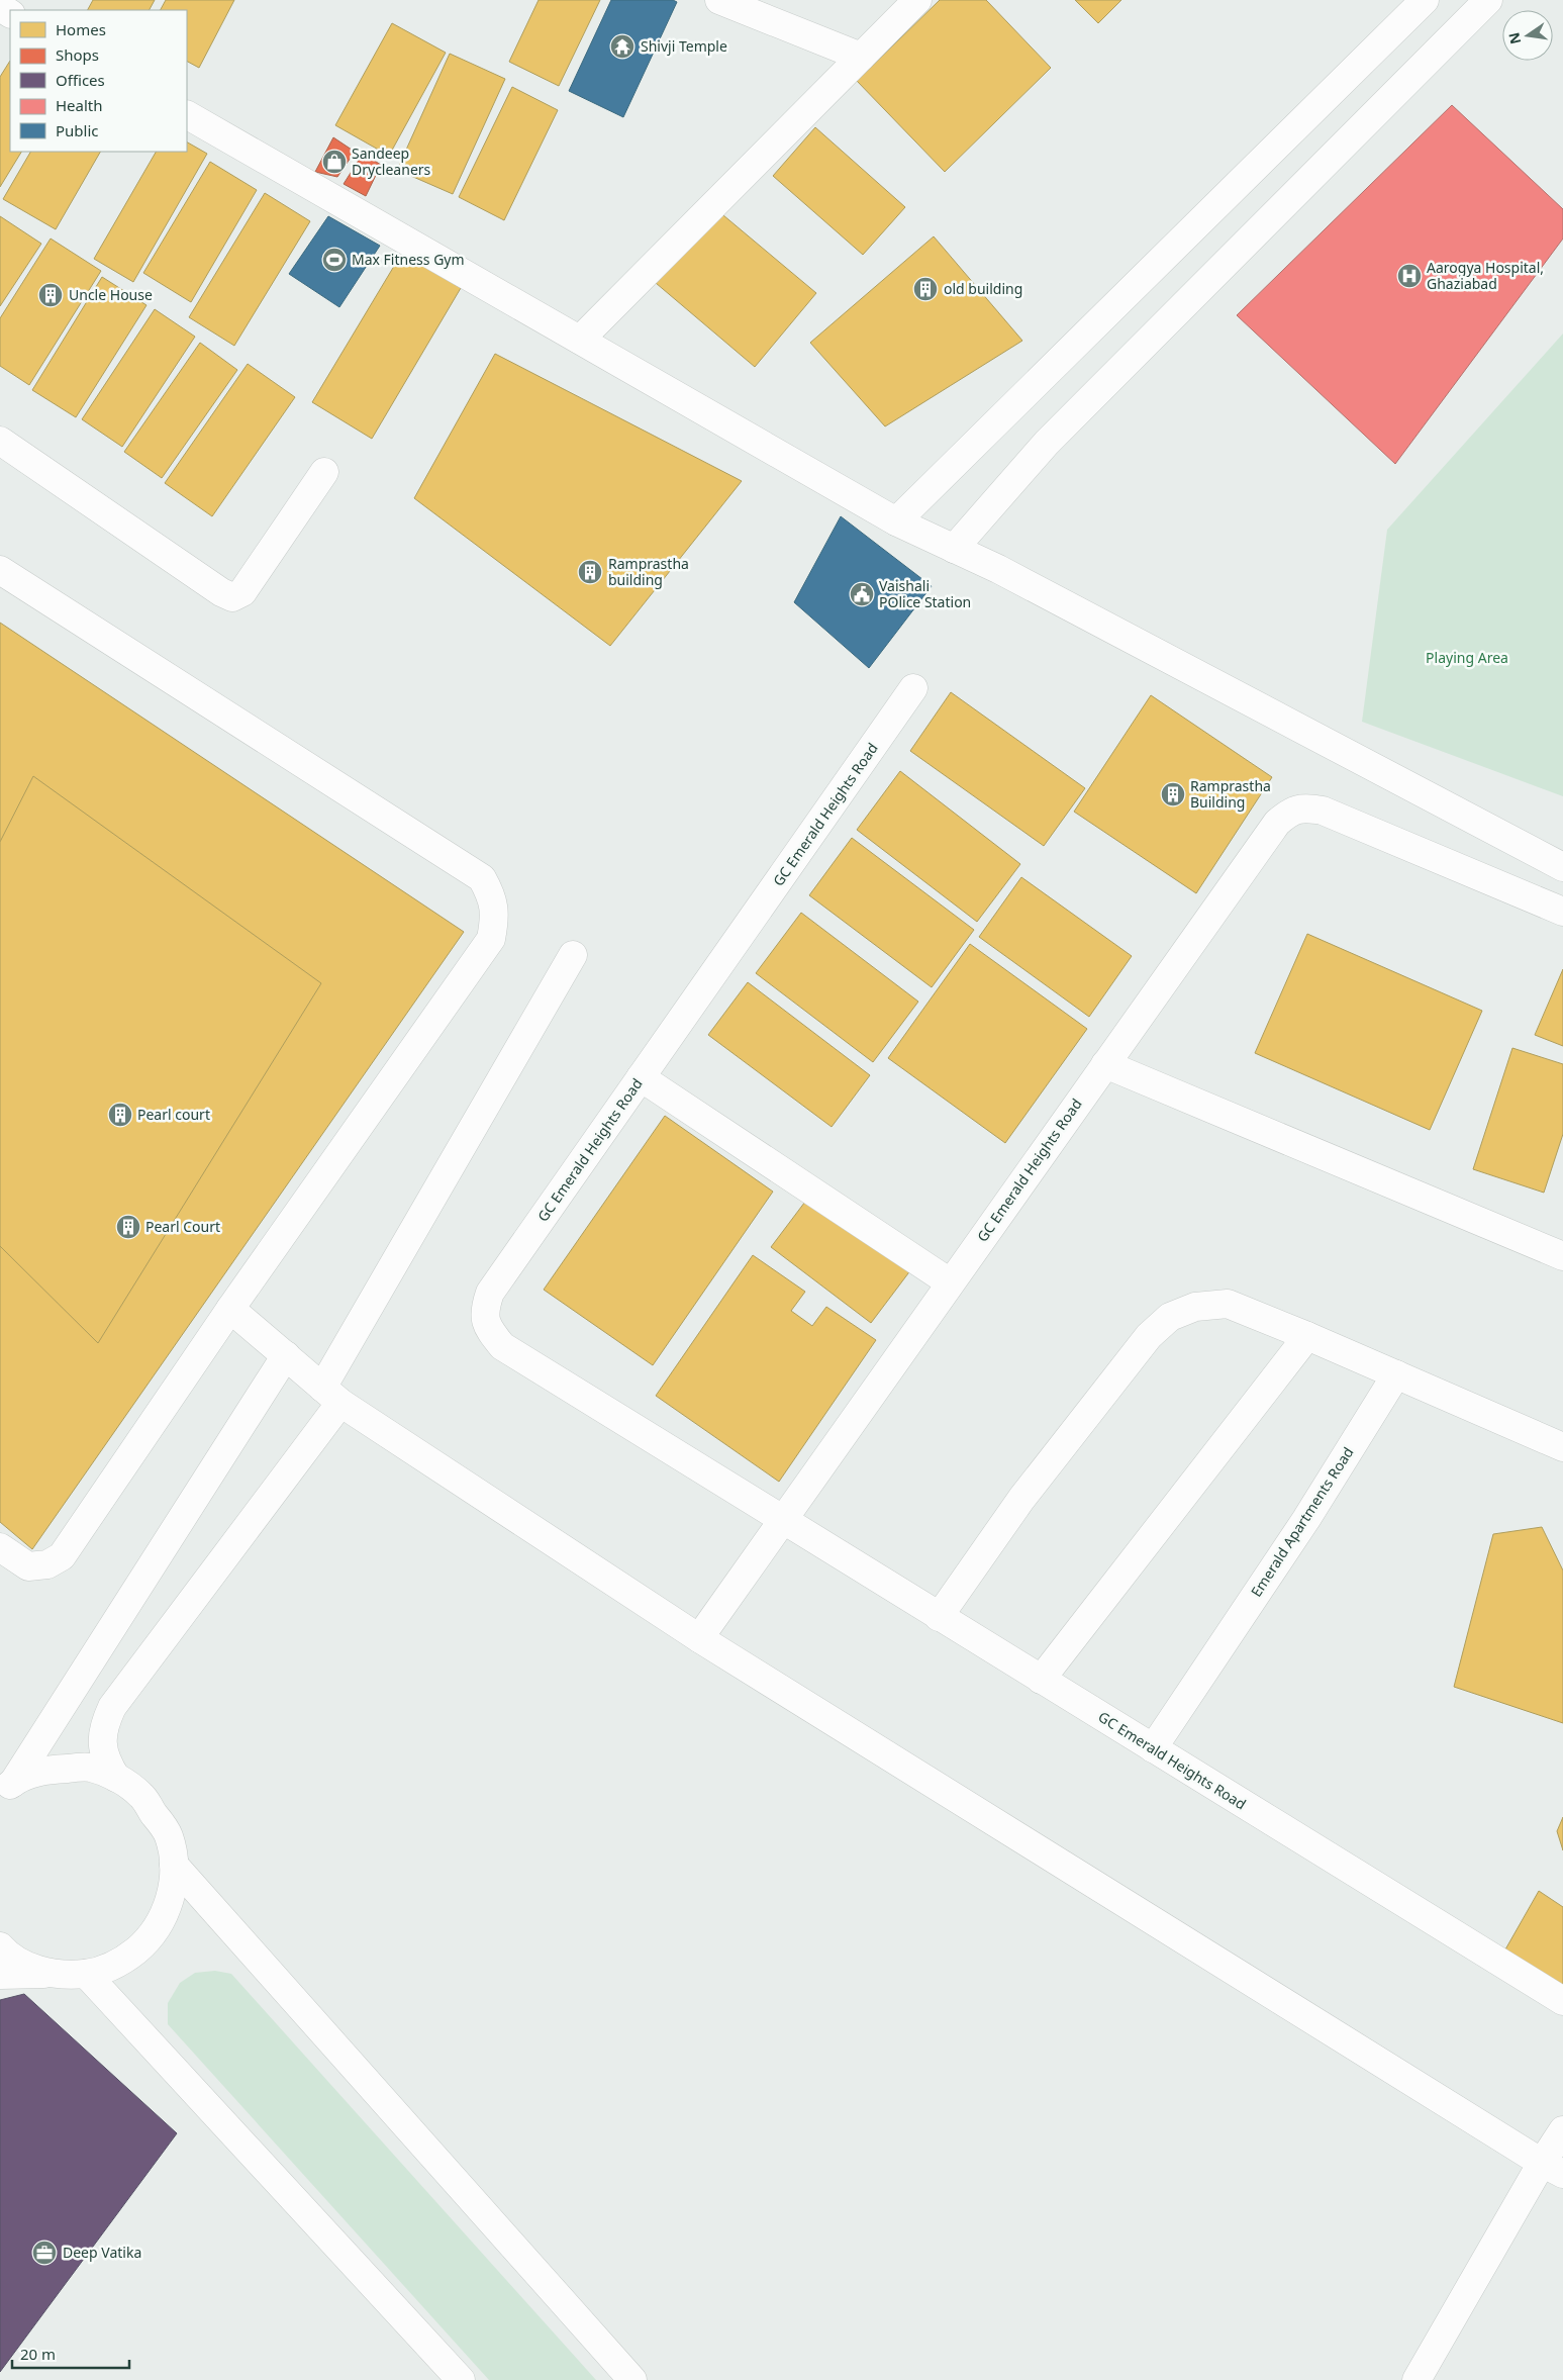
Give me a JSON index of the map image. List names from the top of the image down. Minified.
{"streets":{"street":["GC Emerald Heights Road","Emerald Apartments Road"]},"crossings":[["GC Emerald Heights Road","Emerald Apartments Road"]],"parks":["Playing Area"],"places":{"temple":["Shivji Temple"],"shop":["Sandeep Drycleaners"],"sports":["Max Fitness Gym"],"hospital":["Aarogya Hospital, Ghaziabad"],"building":["old building","Uncle House","Ramprastha building","Ramprastha Building","Pearl court","Pearl Court"],"public building":["Vaishali POlice Station"],"office":["Deep Vatika"]},"legend":["Homes","Shops","Offices","Health","Public"],"scale_bar":"20 m","north":"left"}
